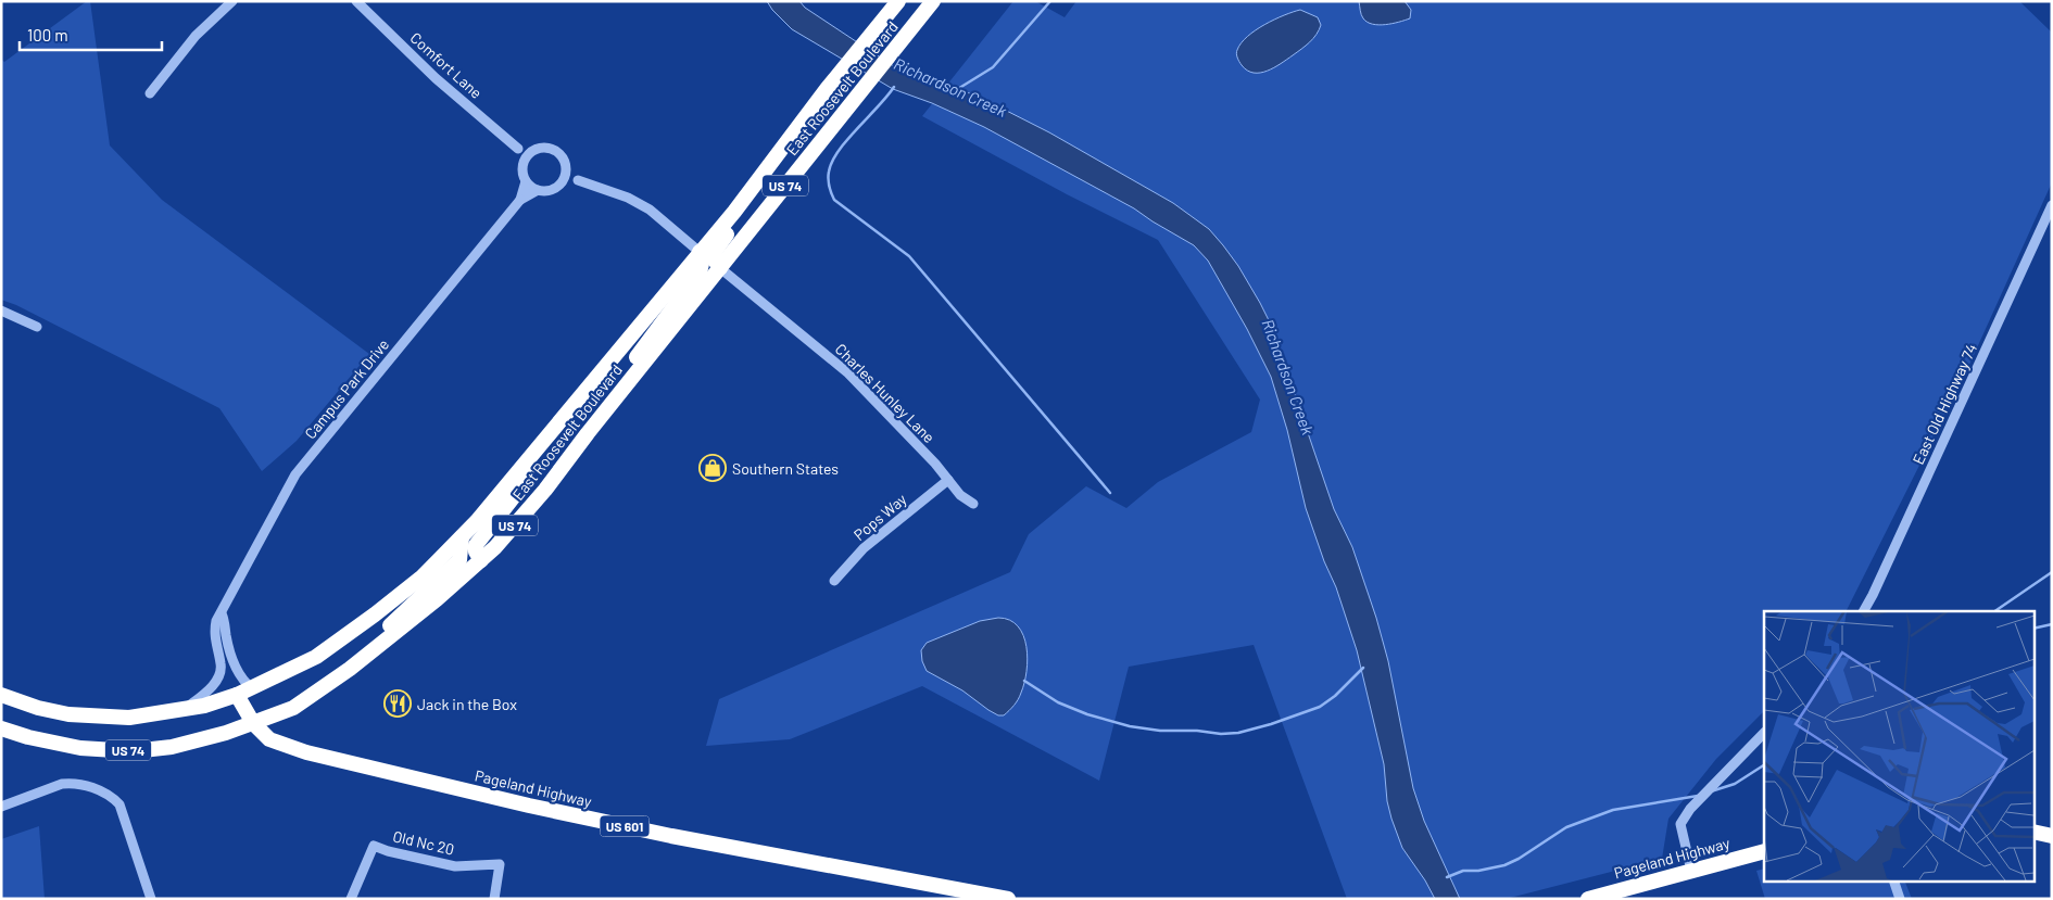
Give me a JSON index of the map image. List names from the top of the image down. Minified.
{"streets":{"highway":["East Roosevelt Boulevard","US 74","Pageland Highway","US 601"],"street":["Comfort Lane","Campus Park Drive","Charles Hunley Lane","East Old Highway 74","Pops Way","Old Nc 20"]},"crossings":[["Comfort Lane","Campus Park Drive"],["East Roosevelt Boulevard","Campus Park Drive"],["East Roosevelt Boulevard","Charles Hunley Lane"],["East Roosevelt Boulevard","Pageland Highway"],["Charles Hunley Lane","Pops Way"]],"water":["Richardson Creek"],"places":{"shop":["Southern States"],"restaurant":["Jack in the Box"]},"scale_bar":"100 m"}
